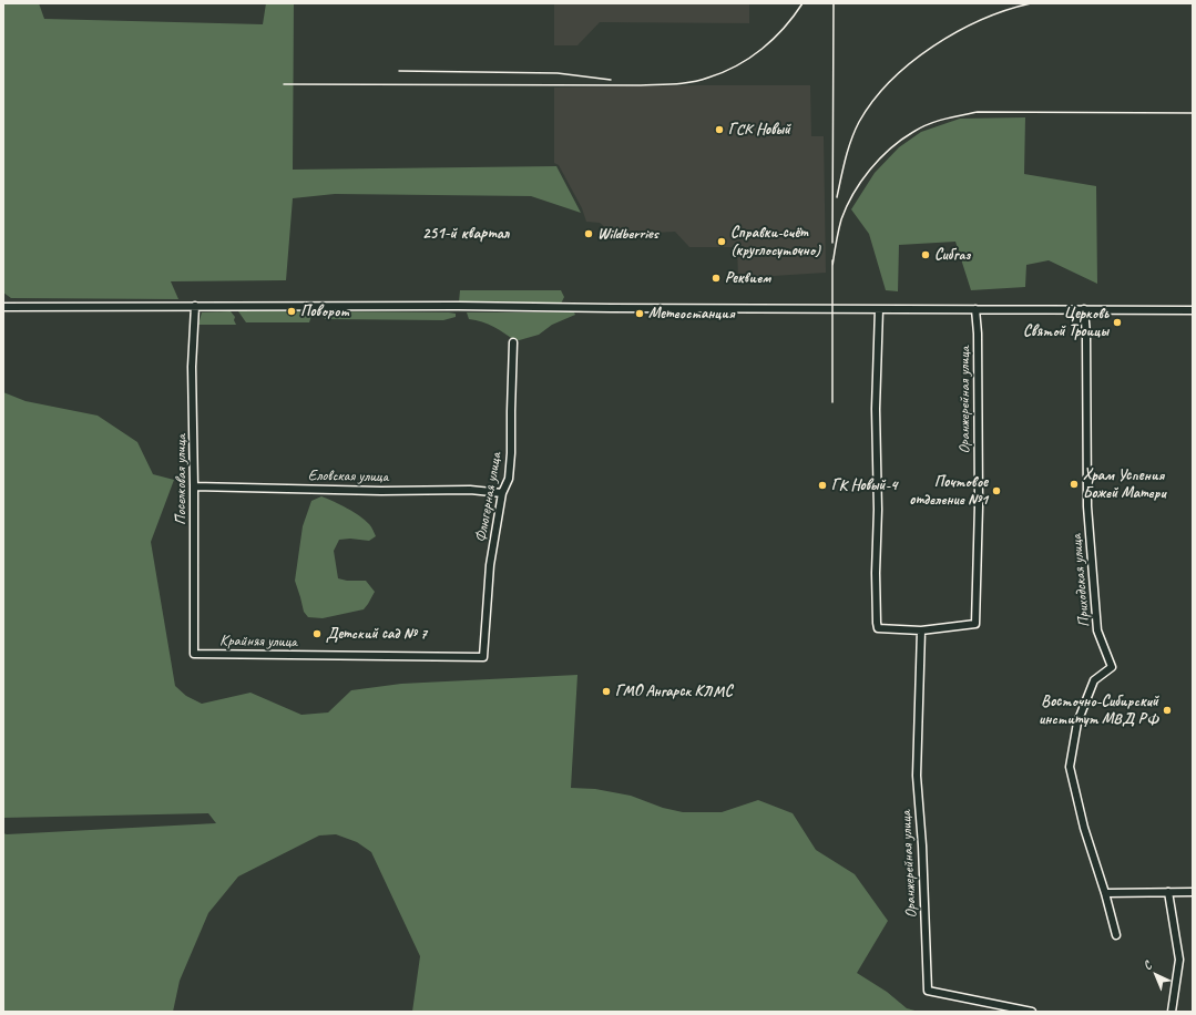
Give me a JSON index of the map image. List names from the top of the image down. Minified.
{"streets":{"street":["Оранжерейная улица","Еловская улица","Поселковая улица","Флюгерная улица","Приходская улица","Крайняя улица"]},"crossings":[["Еловская улица","Поселковая улица"],["Еловская улица","Флюгерная улица"],["Поселковая улица","Крайняя улица"],["Флюгерная улица","Крайняя улица"]],"districts":["251-й квартал"],"places":["ГСК Новый","Wildberries","Справки-счёт (круглосуточно)","Сибгаз","Реквием","Поворот","Метеостанция","Церковь Святой Троицы","Храм Успения Божей Матери","ГК Новый-4","Почтовое отделение №1","Детский сад № 7","ГМО Ангарск КЛМС","Восточно-Сибирский институт МВД РФ"],"north":"top left"}
